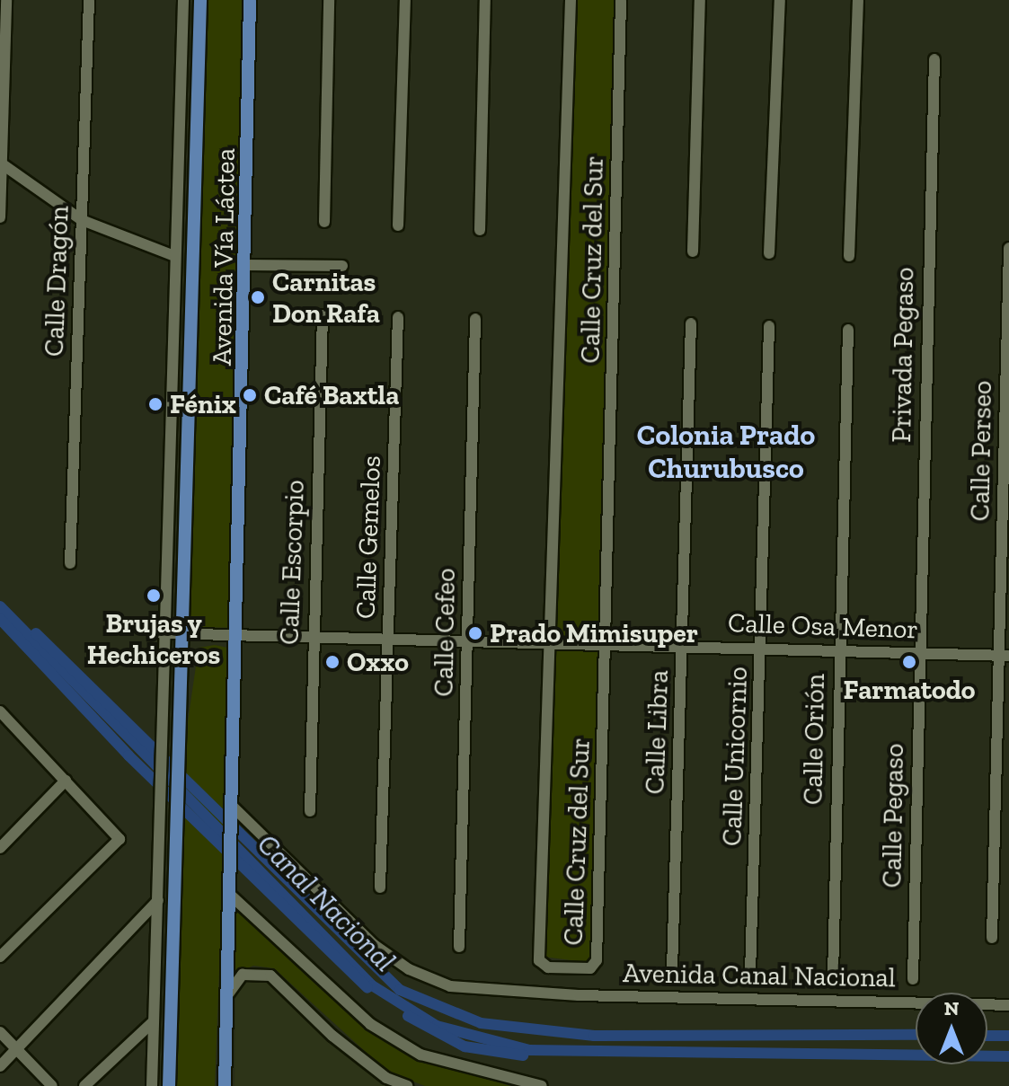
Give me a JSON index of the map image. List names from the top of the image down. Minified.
{"streets":{"main road":["Avenida Vía Láctea"],"street":["Calle Cruz del Sur","Calle Dragón","Privada Pegaso","Calle Perseo","Calle Gemelos","Calle Escorpio","Calle Osa Menor","Calle Cefeo","Calle Libra","Calle Orión","Calle Unicornio","Calle Pegaso","Avenida Canal Nacional"]},"crossings":[["Avenida Vía Láctea","Calle Osa Menor"],["Avenida Vía Láctea","Avenida Canal Nacional"],["Calle Cruz del Sur","Calle Osa Menor"],["Privada Pegaso","Calle Osa Menor"],["Privada Pegaso","Calle Pegaso"],["Calle Perseo","Calle Osa Menor"],["Calle Gemelos","Calle Osa Menor"],["Calle Escorpio","Calle Osa Menor"],["Calle Osa Menor","Calle Cefeo"],["Calle Osa Menor","Calle Libra"],["Calle Osa Menor","Calle Orión"],["Calle Osa Menor","Calle Unicornio"],["Calle Osa Menor","Calle Pegaso"]],"districts":["Colonia Prado Churubusco"],"water":["Canal Nacional"],"places":["Carnitas Don Rafa","Café Baxtla","Fénix","Brujas y Hechiceros","Prado Mimisuper","Oxxo","Farmatodo"],"north":"top"}
